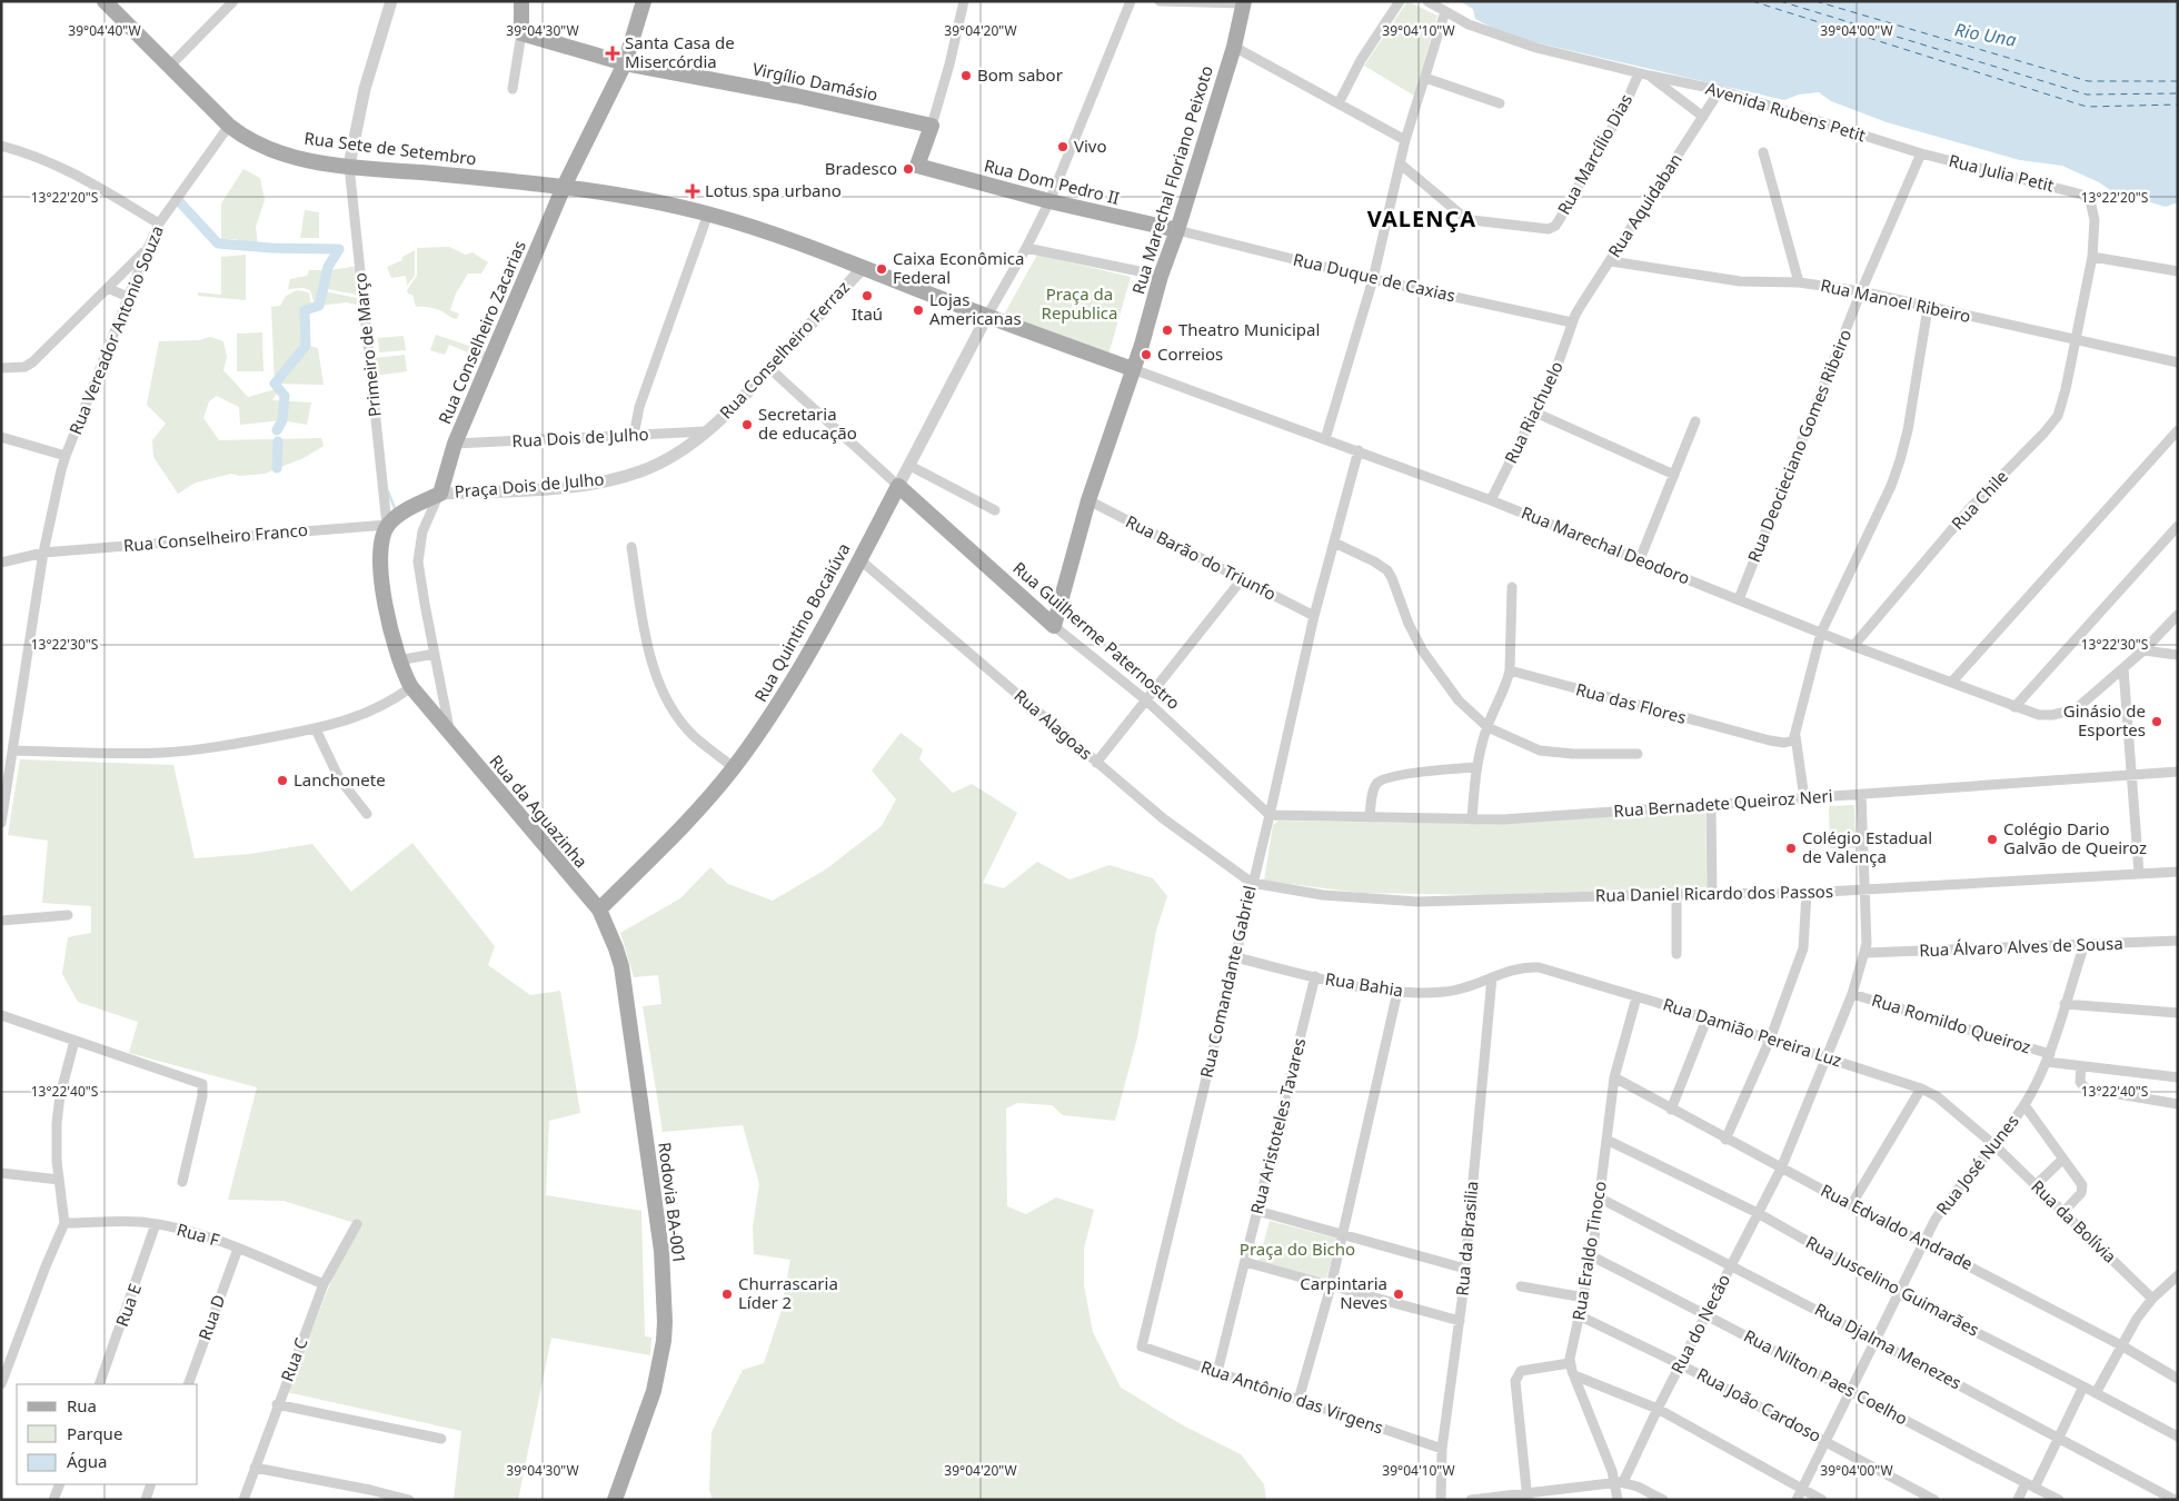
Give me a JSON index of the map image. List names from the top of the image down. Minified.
{"streets":{"main road":["Virgílio Damásio","Rua Sete de Setembro","Rua Marechal Floriano Peixoto","Rua Dom Pedro II","Rua Conselheiro Zacarias","Rua Quintino Bocaiúva","Rua Guilherme Paternostro","Rua da Aguazinha","Rodovia BA-001"],"street":["Avenida Rubens Petit","Rua Marcílio Dias","Rua Julia Petit","Rua Aquidaban","Rua Duque de Caxias","Rua Manoel Ribeiro","Rua Vereador Antonio Souza","Primeiro de Março","Rua Conselheiro Ferraz","Rua Riachuelo","Rua Dois de Julho","Rua Deocieciano Gomes Ribeiro","Praça Dois de Julho","Rua Chile","Rua Conselheiro Franco","Rua Marechal Deodoro","Rua Barão do Triunfo","Rua das Flores","Rua Alagoas","Rua Bernadete Queiroz Neri","Rua Daniel Ricardo dos Passos","Rua Álvaro Alves de Sousa","Rua Comandante Gabriel","Rua Bahia","Rua Romildo Queiroz","Rua Damião Pereira Luz","Rua Aristoteles Tavares","Rua José Nunes","Rua da Bolívia","Rua Edvaldo Andrade","Rua F","Rua da Brasilia","Rua Eraldo Tinoco","Rua Juscelino Guimarães","Rua E","Rua D","Rua do Necão","Rua Djalma Menezes","Rua C","Rua Nilton Paes Coelho","Rua Antônio das Virgens","Rua João Cardoso"]},"crossings":[["Virgílio Damásio","Rua Dom Pedro II"],["Virgílio Damásio","Rua Conselheiro Zacarias"],["Avenida Rubens Petit","Rua Marcílio Dias"],["Avenida Rubens Petit","Rua Julia Petit"],["Avenida Rubens Petit","Rua Aquidaban"],["Avenida Rubens Petit","Rua Deocieciano Gomes Ribeiro"],["Rua Sete de Setembro","Rua Marechal Floriano Peixoto"],["Rua Sete de Setembro","Rua Vereador Antonio Souza"],["Rua Sete de Setembro","Rua Conselheiro Zacarias"],["Rua Sete de Setembro","Primeiro de Março"],["Rua Sete de Setembro","Rua Conselheiro Ferraz"],["Rua Sete de Setembro","Rua Marechal Deodoro"],["Rua Sete de Setembro","Rua Quintino Bocaiúva"],["Rua Julia Petit","Rua Deocieciano Gomes Ribeiro"],["Rua Julia Petit","Rua Chile"],["Rua Marechal Floriano Peixoto","Rua Dom Pedro II"],["Rua Marechal Floriano Peixoto","Rua Duque de Caxias"],["Rua Marechal Floriano Peixoto","Rua Marechal Deodoro"],["Rua Marechal Floriano Peixoto","Rua Barão do Triunfo"],["Rua Marechal Floriano Peixoto","Rua Guilherme Paternostro"],["Rua Dom Pedro II","Rua Duque de Caxias"],["Rua Aquidaban","Rua Duque de Caxias"],["Rua Aquidaban","Rua Manoel Ribeiro"],["Rua Aquidaban","Rua Riachuelo"],["Rua Duque de Caxias","Rua Riachuelo"],["Rua Manoel Ribeiro","Rua Deocieciano Gomes Ribeiro"],["Rua Manoel Ribeiro","Rua Chile"],["Rua Vereador Antonio Souza","Rua Conselheiro Franco"],["Rua Conselheiro Zacarias","Rua Dois de Julho"],["Rua Conselheiro Zacarias","Praça Dois de Julho"],["Primeiro de Março","Rua Conselheiro Franco"],["Primeiro de Março","Rua da Aguazinha"],["Rua Conselheiro Ferraz","Rua Dois de Julho"],["Rua Conselheiro Ferraz","Praça Dois de Julho"],["Rua Riachuelo","Rua Marechal Deodoro"],["Rua Dois de Julho","Praça Dois de Julho"],["Rua Deocieciano Gomes Ribeiro","Rua Marechal Deodoro"],["Rua Chile","Rua Marechal Deodoro"],["Rua Conselheiro Franco","Rua da Aguazinha"],["Rua Marechal Deodoro","Rua Comandante Gabriel"],["Rua Barão do Triunfo","Rua Comandante Gabriel"],["Rua Quintino Bocaiúva","Rua Guilherme Paternostro"],["Rua Quintino Bocaiúva","Rua Alagoas"],["Rua Quintino Bocaiúva","Rua da Aguazinha"],["Rua Quintino Bocaiúva","Rodovia BA-001"],["Rua Guilherme Paternostro","Rua Bernadete Queiroz Neri"],["Rua Guilherme Paternostro","Rua Comandante Gabriel"],["Rua Alagoas","Rua Daniel Ricardo dos Passos"],["Rua Alagoas","Rua Comandante Gabriel"],["Rua Bernadete Queiroz Neri","Rua Comandante Gabriel"],["Rua Bernadete Queiroz Neri","Rua do Necão"],["Rua da Aguazinha","Rodovia BA-001"],["Rua Daniel Ricardo dos Passos","Rua Comandante Gabriel"],["Rua Daniel Ricardo dos Passos","Rua do Necão"],["Rua Álvaro Alves de Sousa","Rua José Nunes"],["Rua Álvaro Alves de Sousa","Rua do Necão"],["Rua Comandante Gabriel","Rua Bahia"],["Rua Comandante Gabriel","Rua Antônio das Virgens"],["Rua Bahia","Rua Damião Pereira Luz"],["Rua Bahia","Rua Aristoteles Tavares"],["Rua Bahia","Rua da Brasilia"],["Rua Romildo Queiroz","Rua José Nunes"],["Rua Romildo Queiroz","Rua do Necão"],["Rua Damião Pereira Luz","Rua José Nunes"],["Rua Damião Pereira Luz","Rua da Bolívia"],["Rua Damião Pereira Luz","Rua da Brasilia"],["Rua Damião Pereira Luz","Rua Eraldo Tinoco"],["Rua Damião Pereira Luz","Rua do Necão"],["Rua Aristoteles Tavares","Rua Antônio das Virgens"],["Rua José Nunes","Rua da Bolívia"],["Rua José Nunes","Rua Edvaldo Andrade"],["Rua José Nunes","Rua Juscelino Guimarães"],["Rua José Nunes","Rua Djalma Menezes"],["Rua José Nunes","Rua Nilton Paes Coelho"],["Rua José Nunes","Rua João Cardoso"],["Rua Edvaldo Andrade","Rua Eraldo Tinoco"],["Rua Edvaldo Andrade","Rua do Necão"],["Rua F","Rua E"],["Rua F","Rua D"],["Rua F","Rua C"],["Rua da Brasilia","Rua Antônio das Virgens"],["Rua Eraldo Tinoco","Rua Juscelino Guimarães"],["Rua Eraldo Tinoco","Rua Djalma Menezes"],["Rua Eraldo Tinoco","Rua Nilton Paes Coelho"],["Rua Eraldo Tinoco","Rua João Cardoso"],["Rua Juscelino Guimarães","Rua do Necão"],["Rua do Necão","Rua Djalma Menezes"],["Rua do Necão","Rua Nilton Paes Coelho"],["Rua do Necão","Rua João Cardoso"]],"districts":["VALENÇA"],"water":["Rio Una"],"parks":["Praça da Republica","Praça do Bicho"],"places":{"health":["Santa Casa de Misercórdia","Lotus spa urbano"],"other":["Bom sabor","Vivo","Bradesco","Caixa Econômica Federal","Itaú","Lojas Americanas","Theatro Municipal","Correios","Secretaria de educação","Ginásio de Esportes","Lanchonete","Colégio Dario Galvão de Queiroz","Colégio Estadual de Valença","Churrascaria Líder 2","Carpintaria Neves"]},"legend":["Rua","Parque","Água"],"coordinates":["39°04'40\"W","39°04'30\"W","39°04'20\"W","39°04'10\"W","39°04'00\"W","13°22'20\"S","13°22'30\"S","13°22'40\"S"]}
